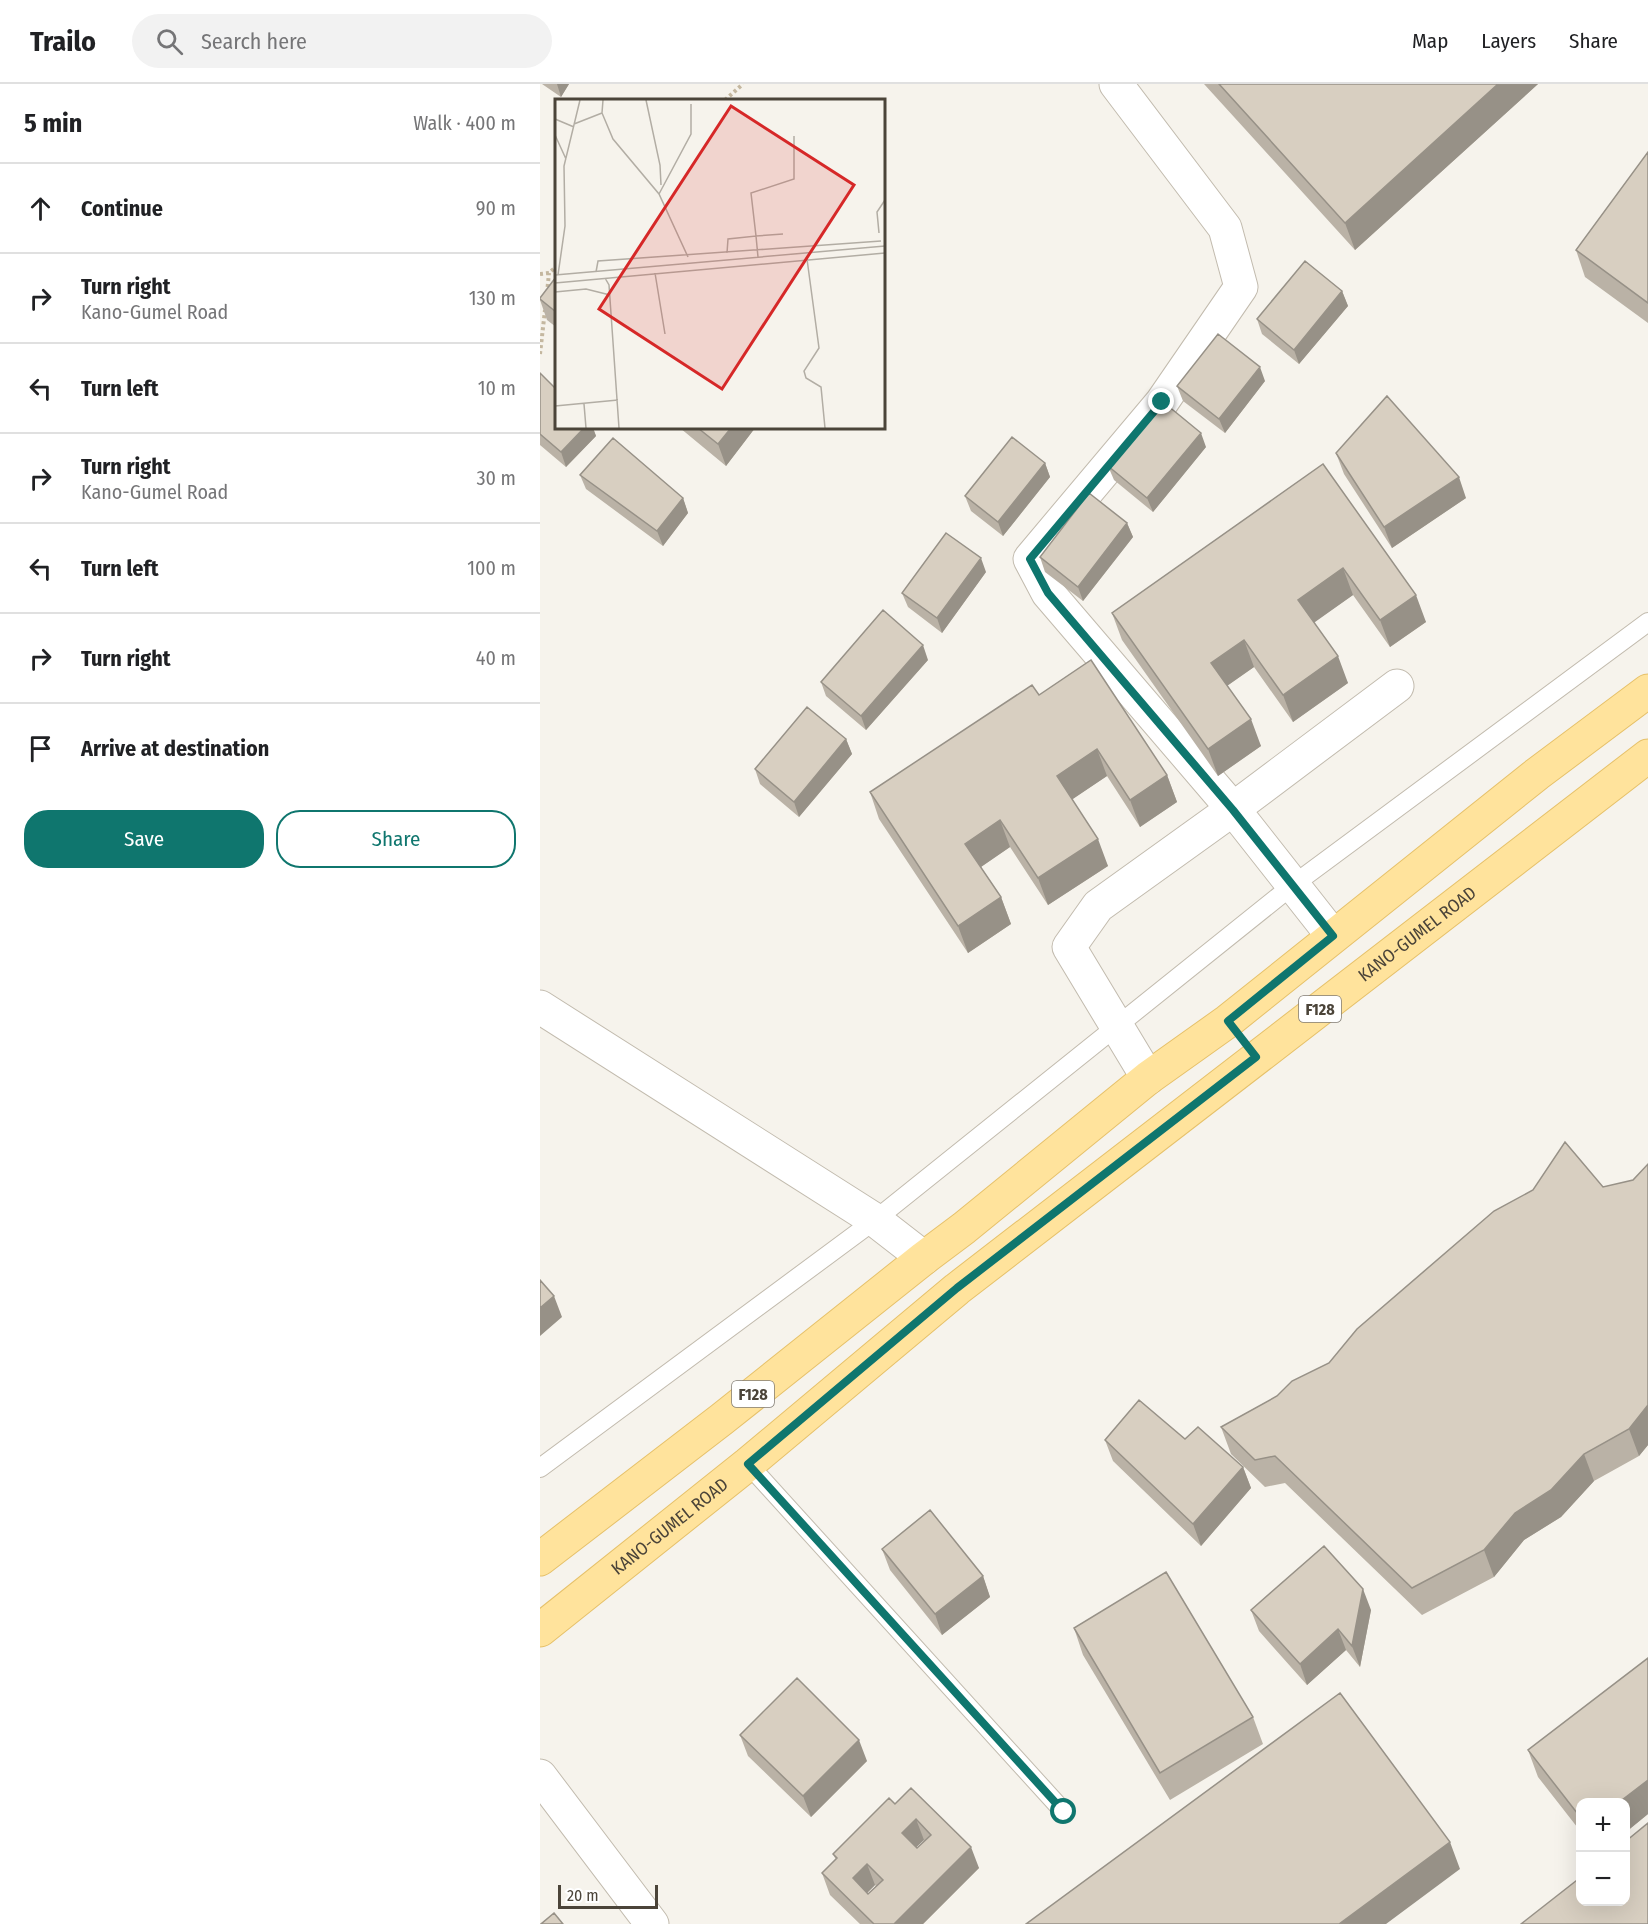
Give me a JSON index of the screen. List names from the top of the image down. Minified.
{"streets":{"main road":["KANO-GUMEL ROAD","F128"]},"scale_bar":"20 m","page":{"header":"Trailo","search":"Search here","nav":["Map","Layers","Share"],"heading":["5 min","Walk · 400 m"],"list":[["Continue","90 m"],["Turn right","Kano-Gumel Road","130 m"],["Turn left","10 m"],["Turn right","Kano-Gumel Road","30 m"],["Turn left","100 m"],["Turn right","40 m"],"Arrive at destination"],"buttons":["Save","Share"],"map_buttons":["+","−"],"scale":"20 m"}}
